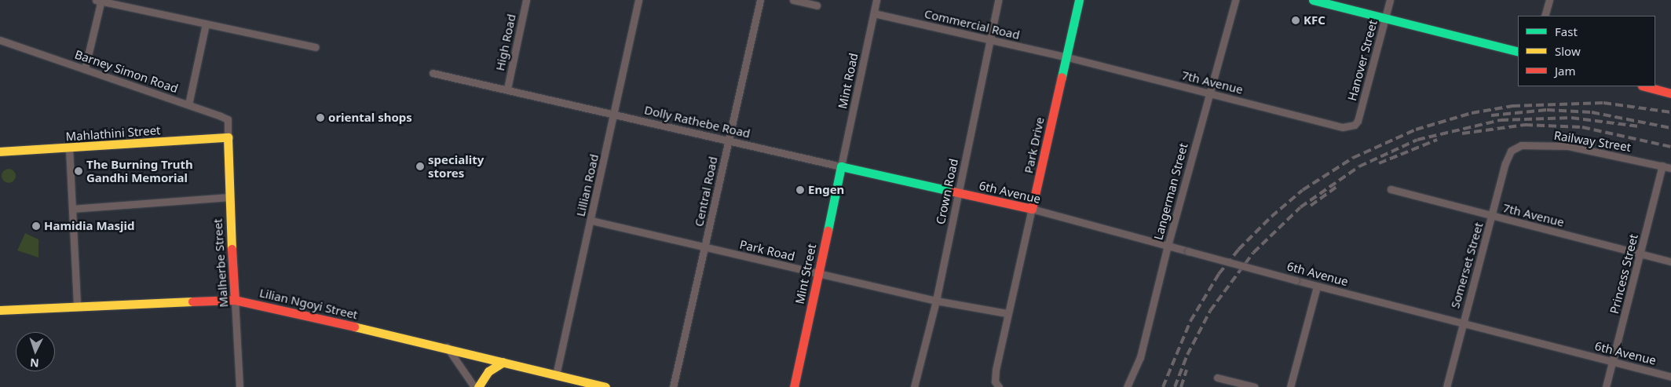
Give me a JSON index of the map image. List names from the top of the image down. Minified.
{"streets":{"street":["Commercial Road","High Road","Hanover Street","Barney Simon Road","Mint Road","7th Avenue","Dolly Rathebe Road","Mahlathini Street","Railway Street","Park Drive","Lillian Road","Central Road","Crown Road","Langerman Street","6th Avenue","Park Road","Malherbe Street","Somerset Street","Mint Street","Princess Street","Lilian Ngoyi Street"]},"crossings":[["Commercial Road","Mint Road"],["Commercial Road","7th Avenue"],["Commercial Road","Park Drive"],["Commercial Road","Crown Road"],["High Road","Dolly Rathebe Road"],["Hanover Street","7th Avenue"],["Barney Simon Road","Mahlathini Street"],["Barney Simon Road","Malherbe Street"],["Mint Road","Dolly Rathebe Road"],["Mint Road","Mint Street"],["7th Avenue","Park Drive"],["7th Avenue","Langerman Street"],["7th Avenue","Somerset Street"],["7th Avenue","Princess Street"],["Dolly Rathebe Road","Lillian Road"],["Dolly Rathebe Road","Central Road"],["Dolly Rathebe Road","Crown Road"],["Dolly Rathebe Road","6th Avenue"],["Dolly Rathebe Road","Mint Street"],["Mahlathini Street","Malherbe Street"],["Railway Street","Somerset Street"],["Railway Street","Princess Street"],["Park Drive","6th Avenue"],["Park Drive","Park Road"],["Lillian Road","Park Road"],["Lillian Road","Lilian Ngoyi Street"],["Central Road","Park Road"],["Crown Road","6th Avenue"],["Crown Road","Park Road"],["Langerman Street","6th Avenue"],["6th Avenue","Somerset Street"],["6th Avenue","Princess Street"],["Park Road","Mint Street"],["Malherbe Street","Lilian Ngoyi Street"]],"places":["KFC","oriental shops","speciality stores","The Burning Truth Gandhi Memorial","Engen","Hamidia Masjid"],"legend":["Fast","Slow","Jam"],"north":"bottom"}
